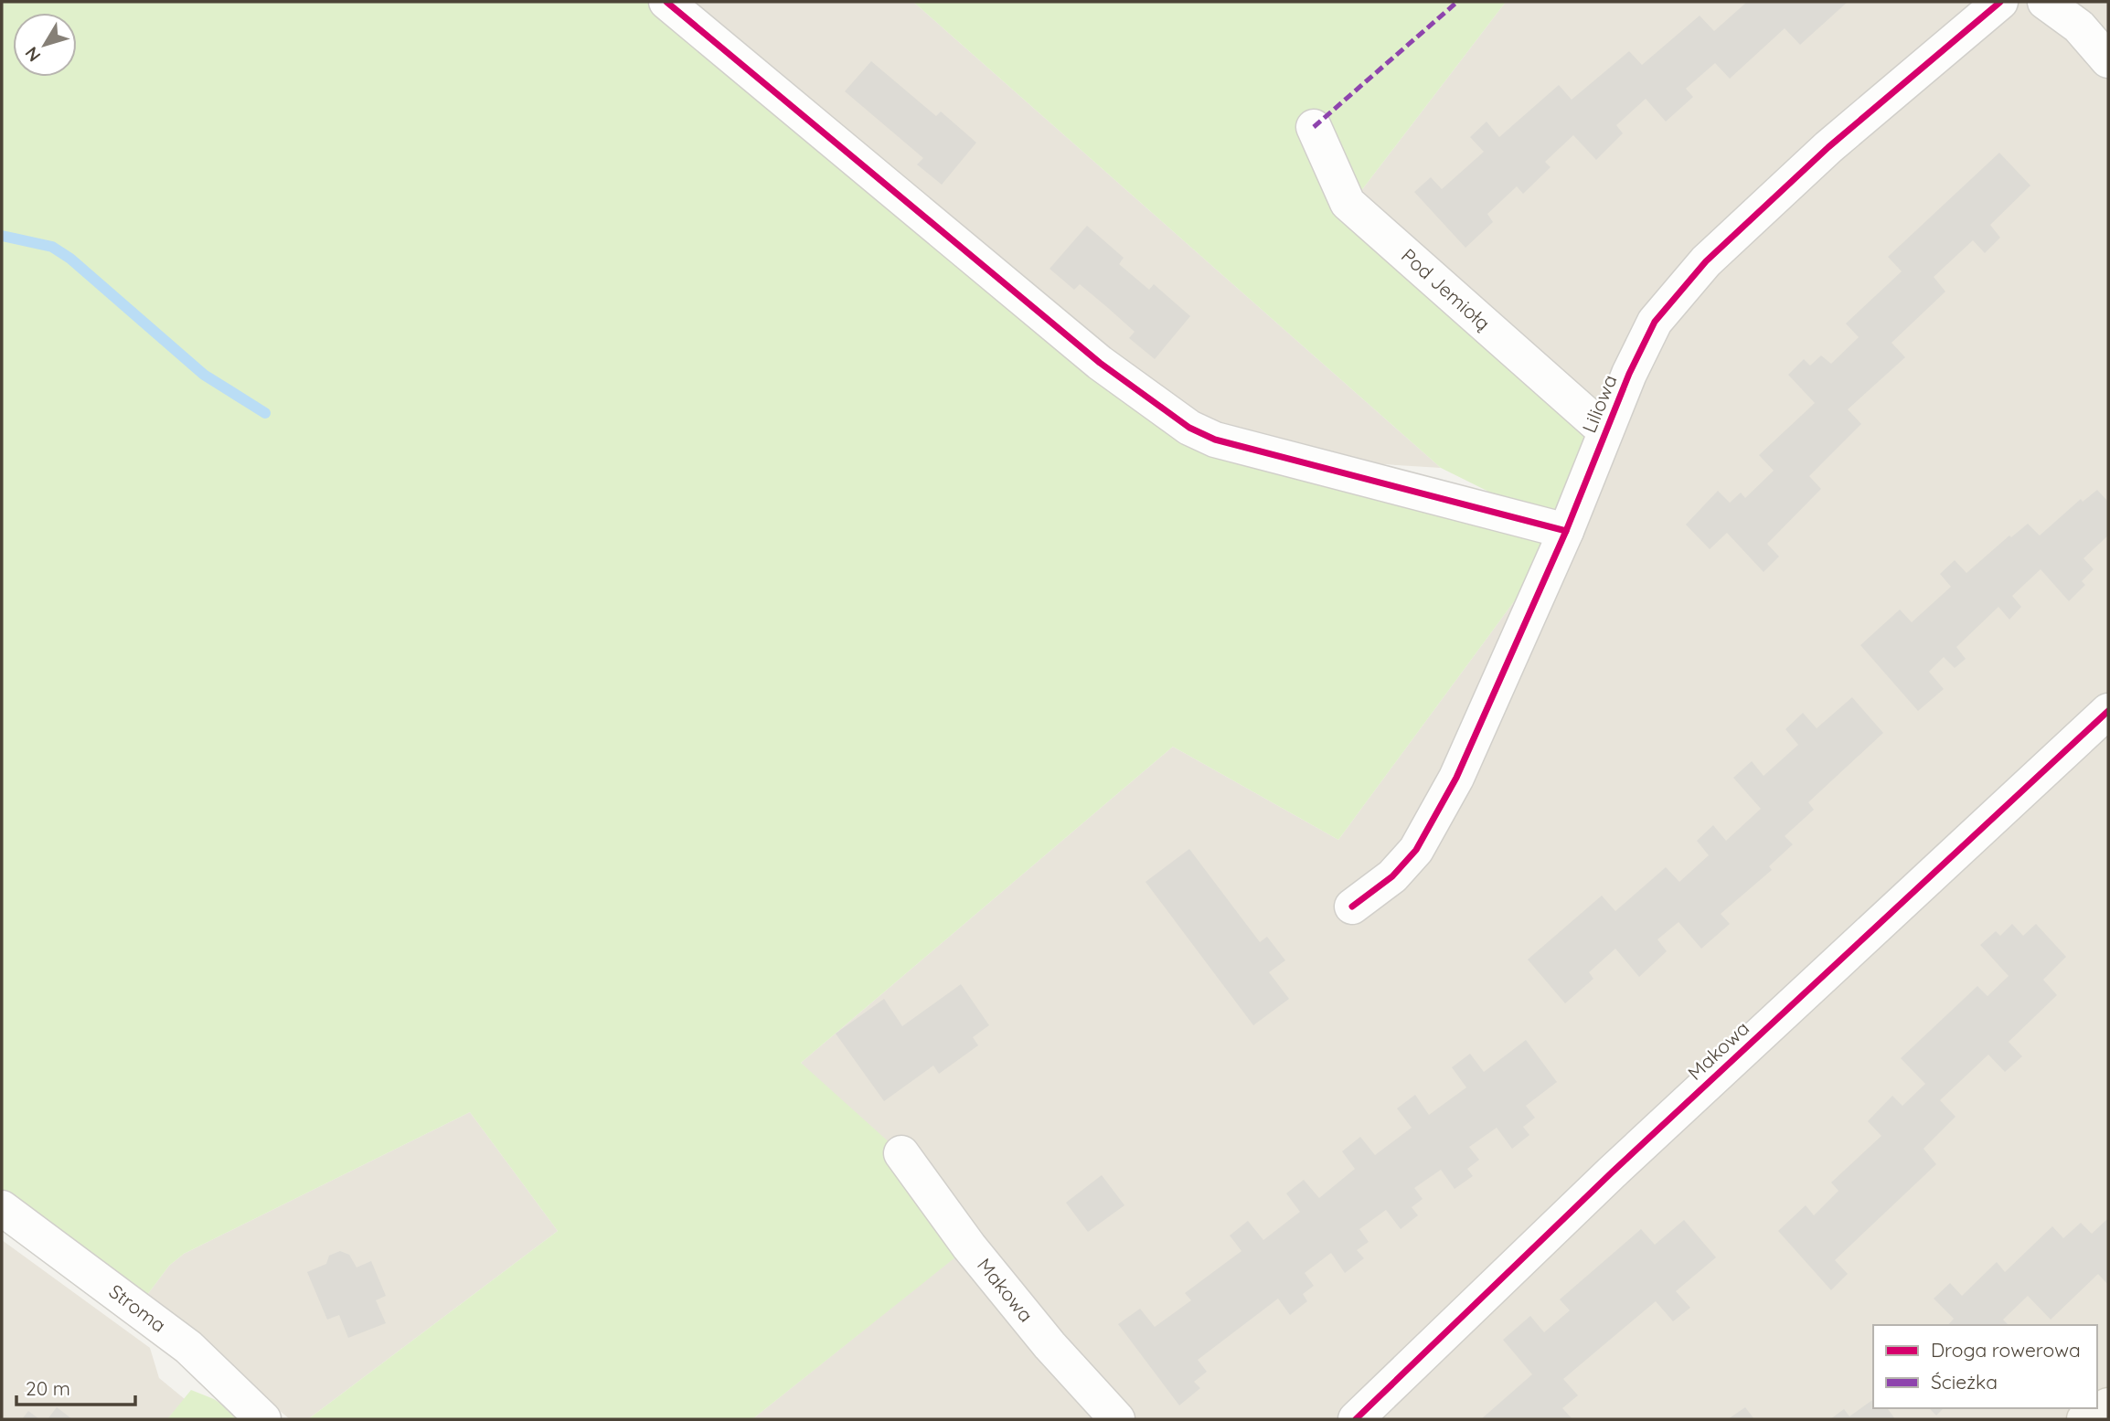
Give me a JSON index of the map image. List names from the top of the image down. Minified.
{"streets":{"street":["Pod Jemiołą","Liliowa","Makowa","Stroma"]},"crossings":[["Pod Jemiołą","Liliowa"]],"legend":["Droga rowerowa","Ścieżka"],"scale_bar":"20 m","north":"bottom left"}
